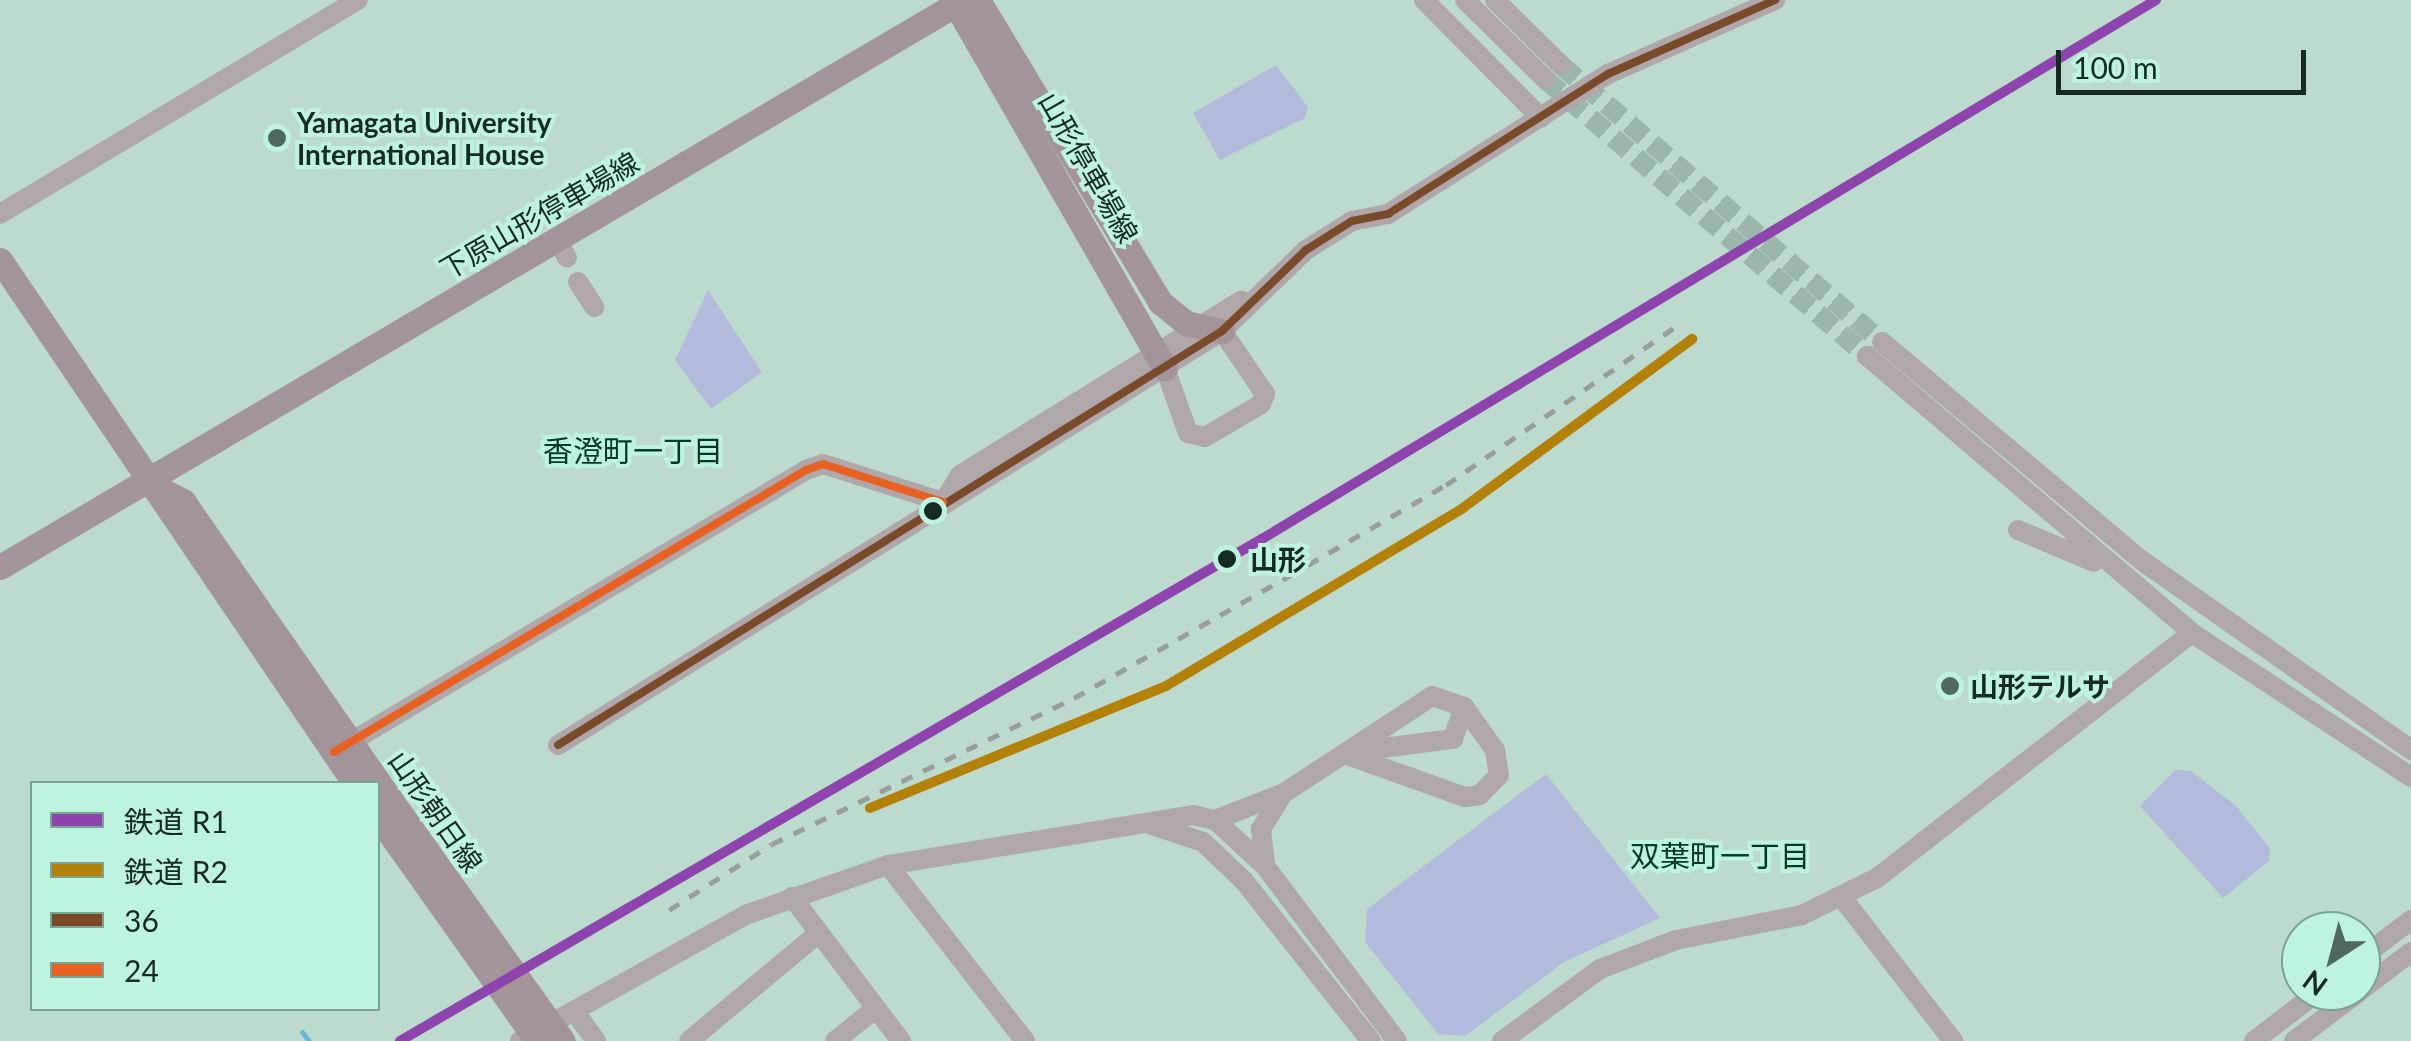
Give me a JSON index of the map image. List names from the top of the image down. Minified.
{"streets":{"main road":["山形停車場線","下原山形停車場線","山形朝日線"]},"crossings":[["山形停車場線","下原山形停車場線"],["下原山形停車場線","山形朝日線"]],"districts":["香澄町一丁目","双葉町一丁目"],"places":["Yamagata University International House","山形","山形テルサ"],"lines":["rail line R1","transit line 36","rail line R2","transit line 24"],"legend":["鉄道 R1","鉄道 R2","36","24"],"scale_bar":"100 m","north":"bottom left"}
